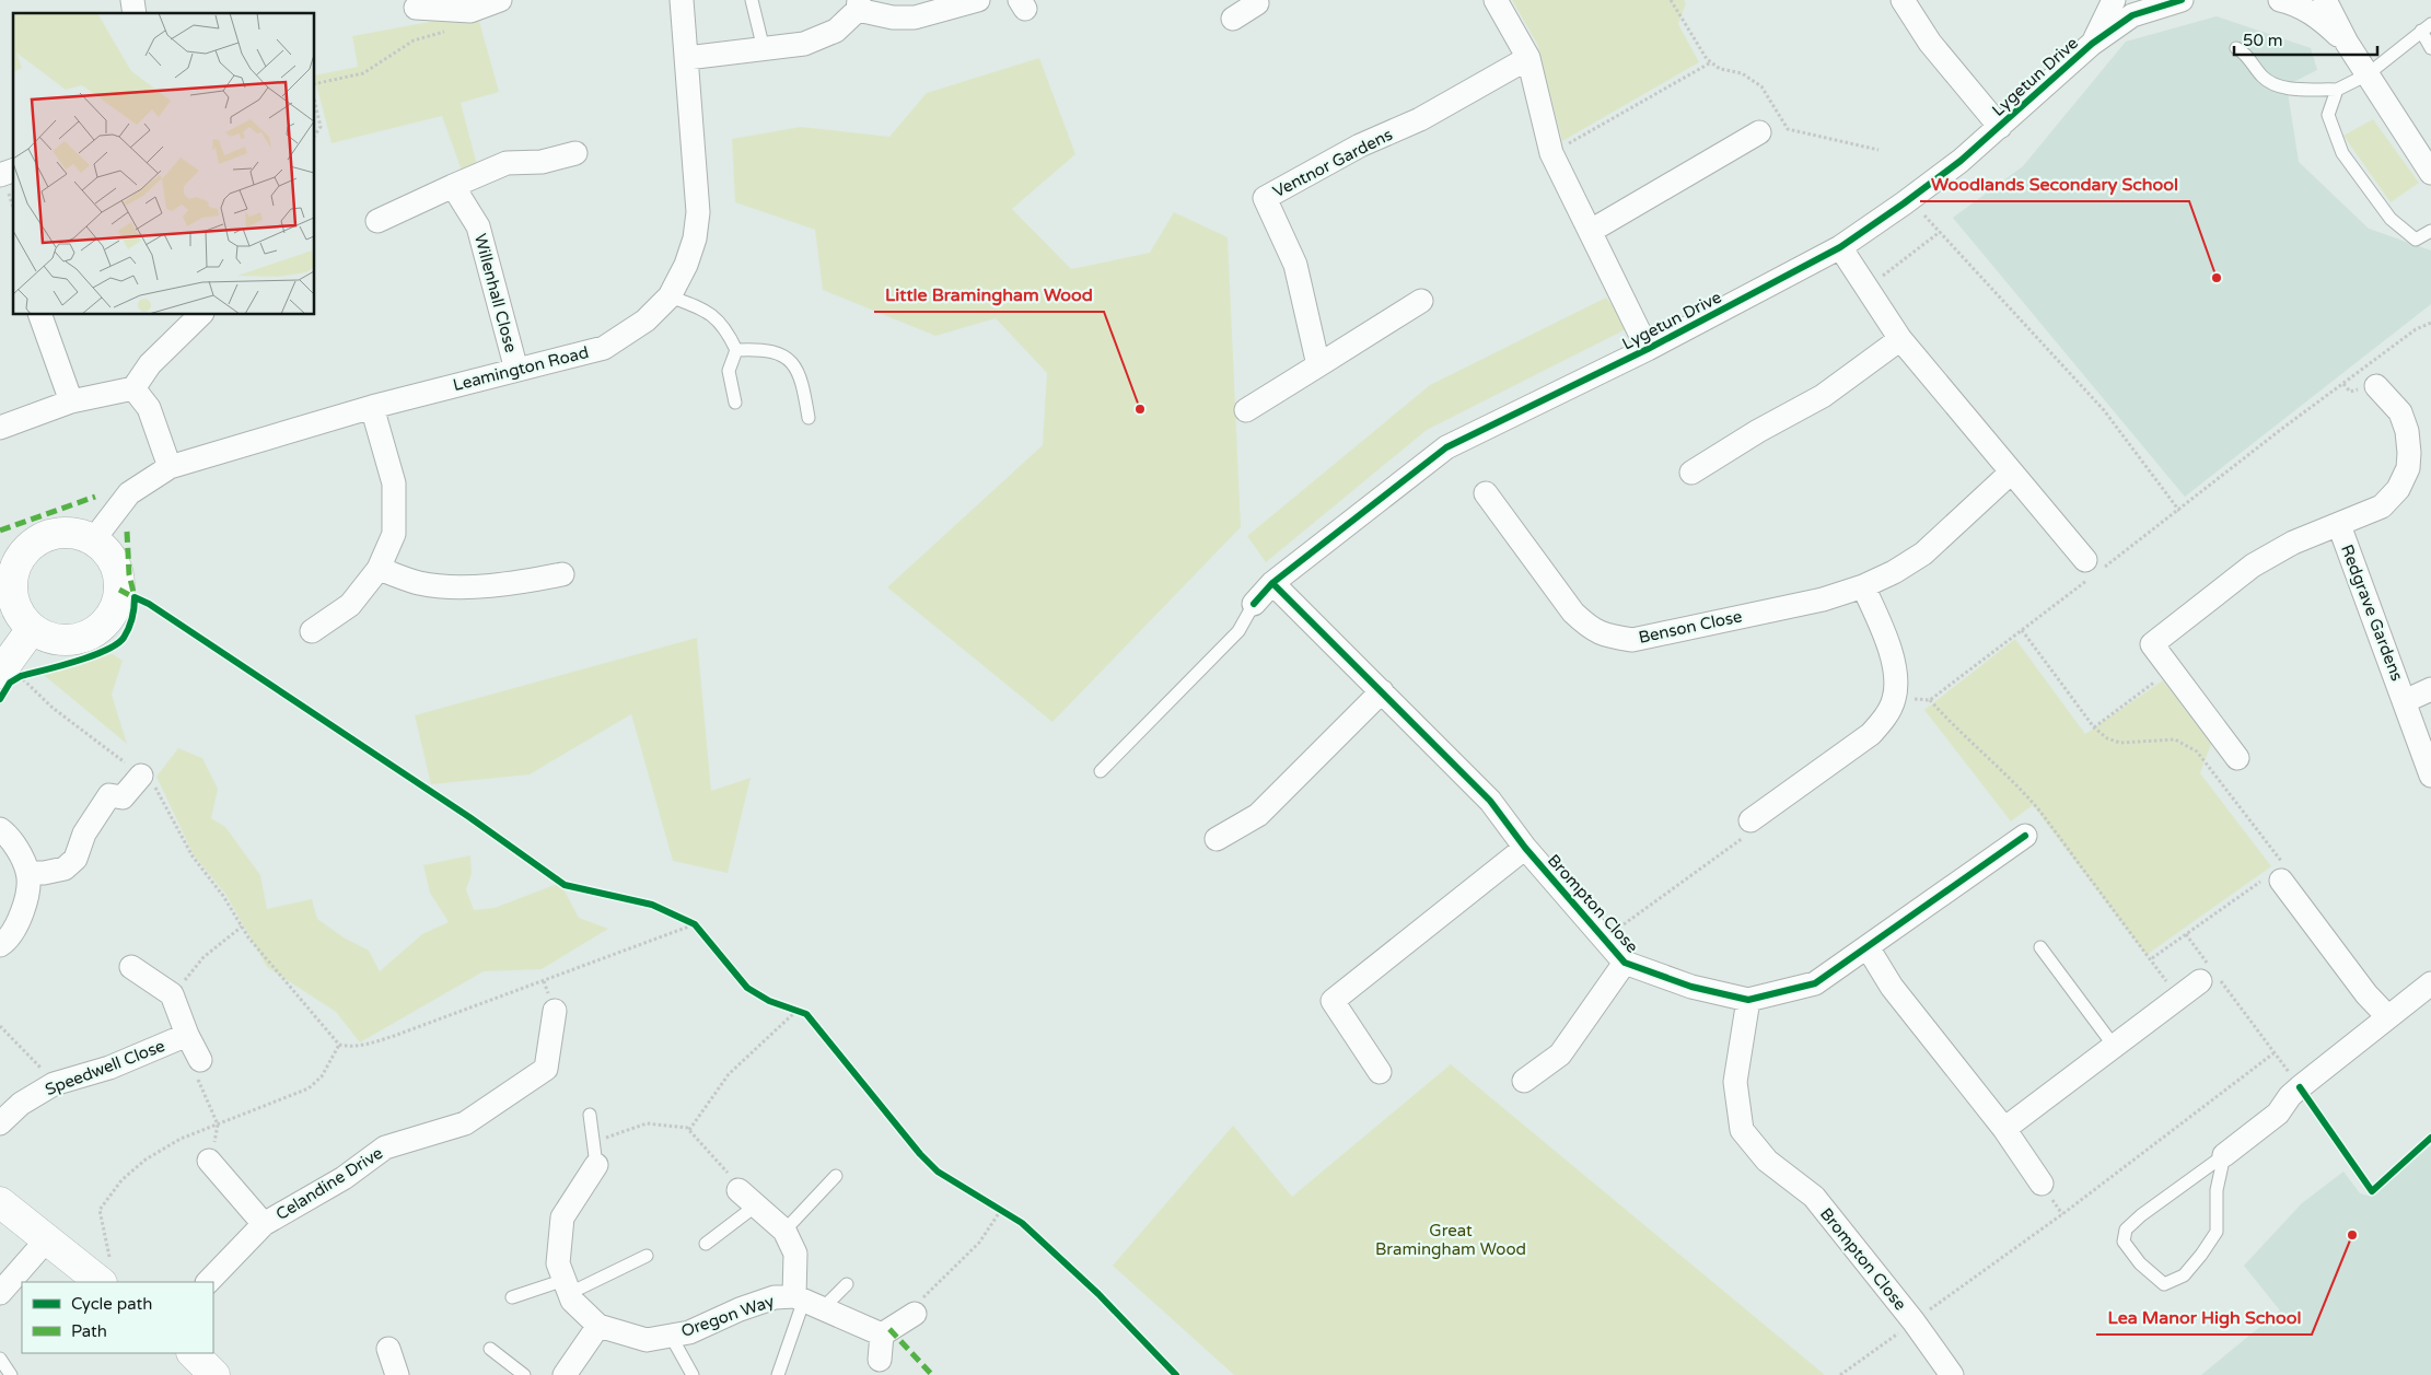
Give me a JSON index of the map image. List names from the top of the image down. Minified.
{"streets":{"street":["Lygetun Drive","Ventnor Gardens","Willenhall Close","Leamington Road","Redgrave Gardens","Benson Close","Brompton Close","Speedwell Close","Celandine Drive","Oregon Way"]},"crossings":[["Lygetun Drive","Brompton Close"],["Willenhall Close","Leamington Road"]],"parks":["Great Bramingham Wood"],"places":["Woodlands Secondary School","Little Bramingham Wood","Lea Manor High School"],"legend":["Cycle path","Path"],"scale_bar":"50 m"}
